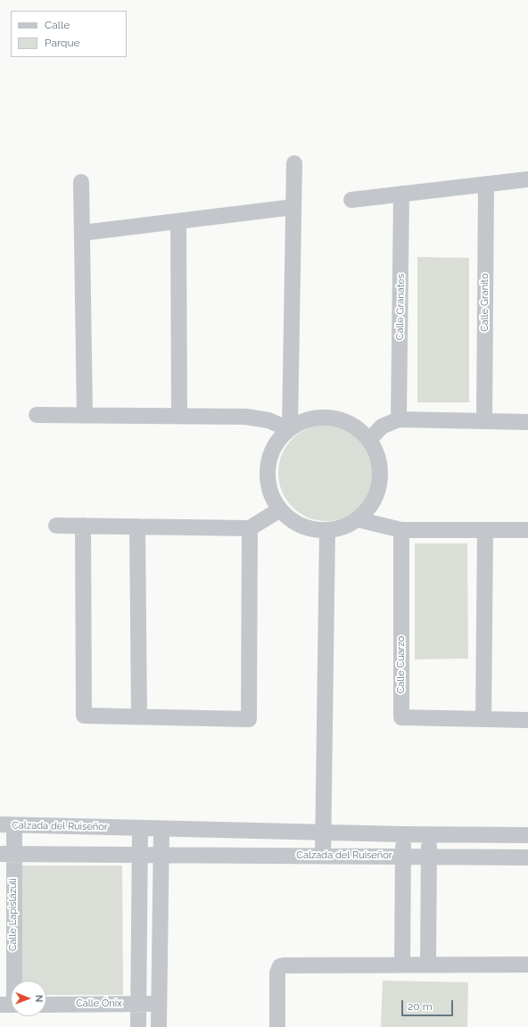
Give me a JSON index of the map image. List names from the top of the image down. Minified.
{"streets":{"street":["Calle Granito","Calle Granates","Calle Cuarzo","Calzada del Ruiseñor","Calle Lapislázuli","Calle Ónix"]},"crossings":[["Calzada del Ruiseñor","Calle Lapislázuli"]],"legend":["Calle","Parque"],"scale_bar":"20 m","north":"right"}
